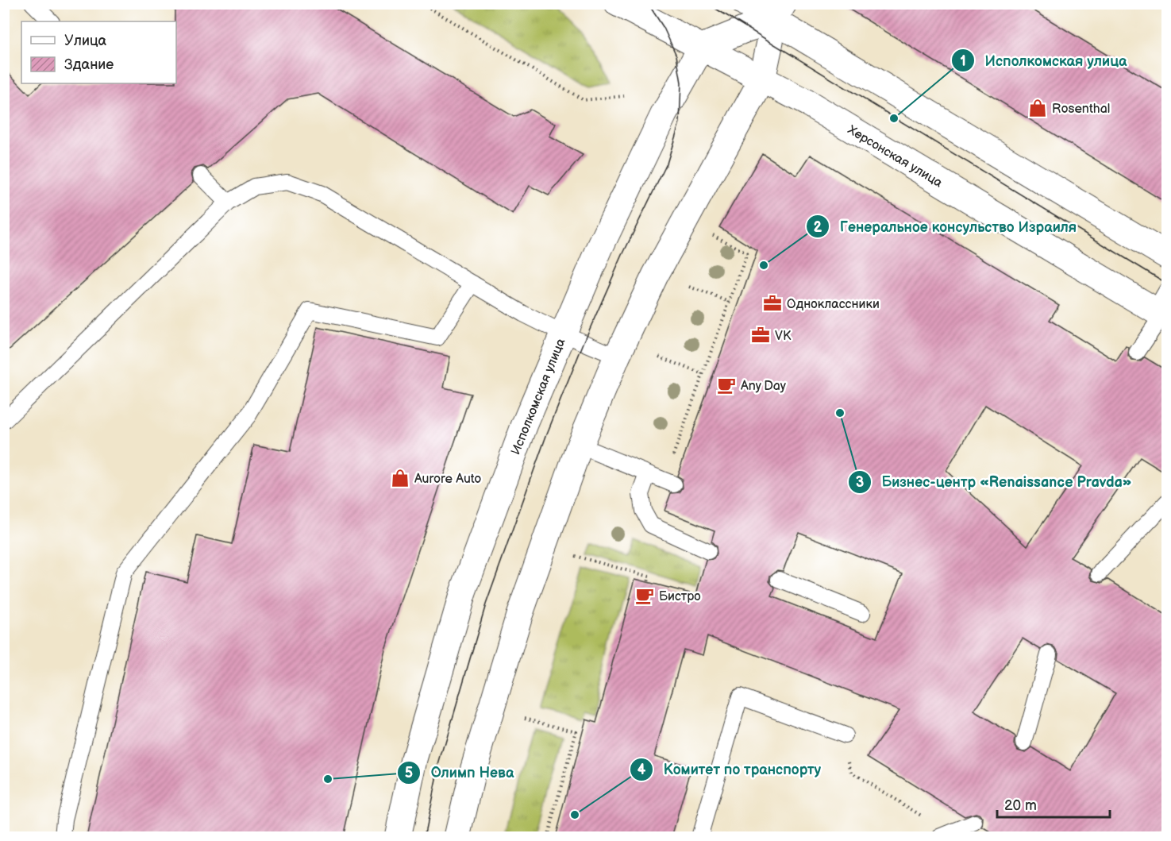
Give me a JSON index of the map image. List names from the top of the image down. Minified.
{"streets":{"street":["Херсонская улица","Исполкомская улица"]},"crossings":[["Херсонская улица","Исполкомская улица"]],"places":{"shop":["Rosenthal","Aurore Auto"],"other":["Исполкомская улица","Генеральное консульство Израиля","Бизнес-центр «Renaissance Pravda»","Олимп Нева","Комитет по транспорту"],"office":["Одноклассники","VK"],"cafe":["Any Day","Бистро"]},"legend":["Улица","Здание"],"scale_bar":"20 m"}
